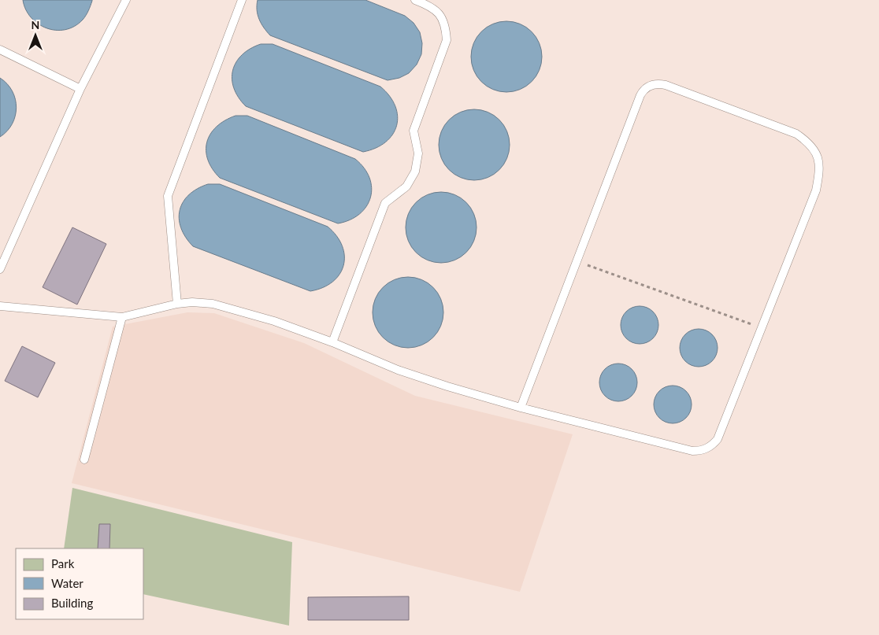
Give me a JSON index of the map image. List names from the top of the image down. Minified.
{"legend":["Park","Water","Building"],"north":"top"}
